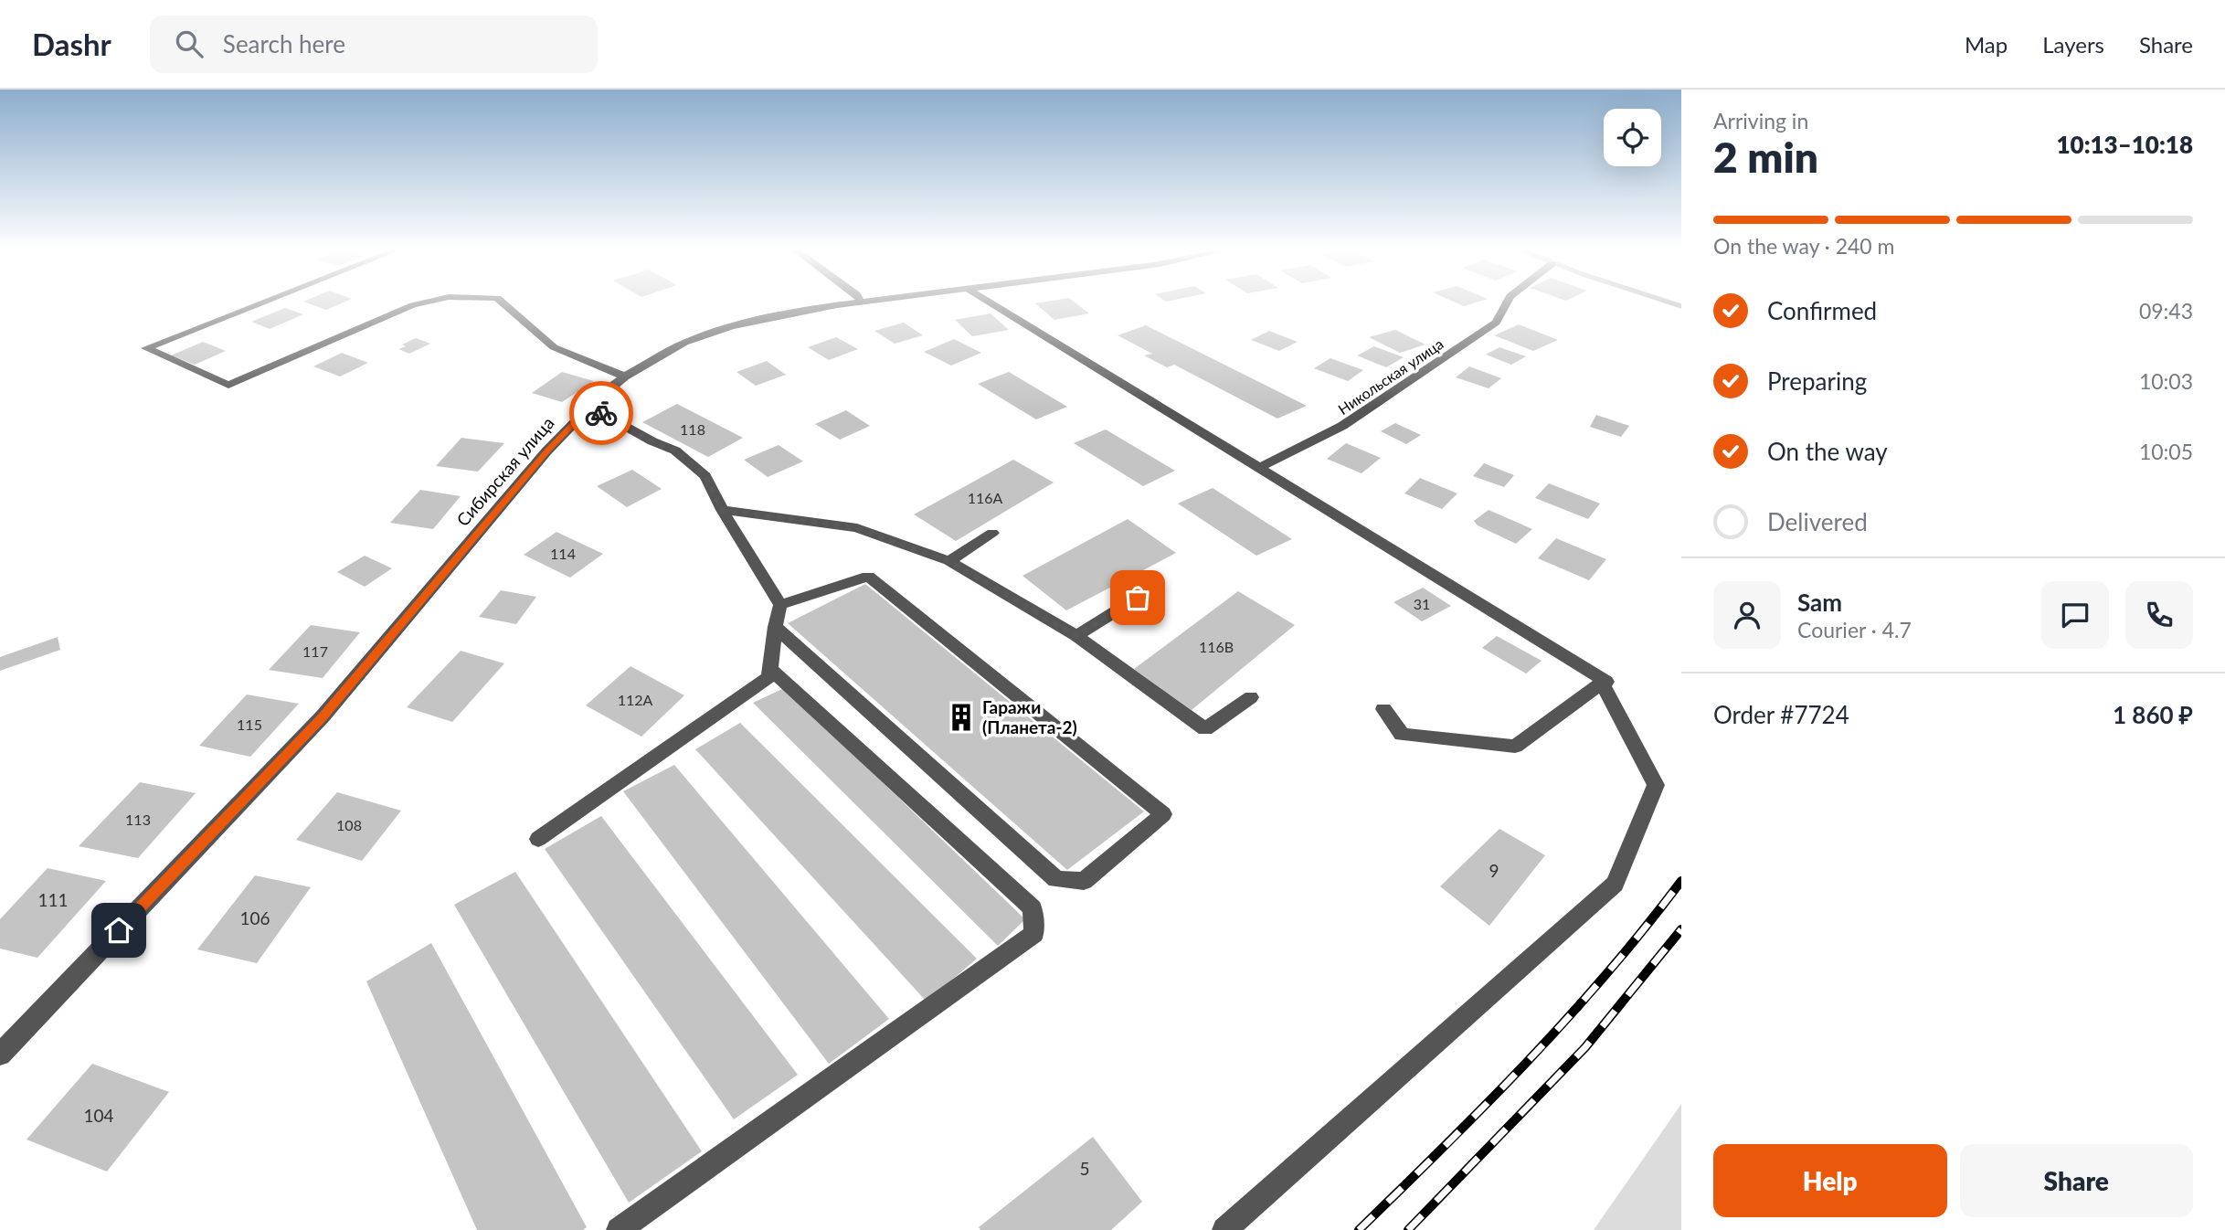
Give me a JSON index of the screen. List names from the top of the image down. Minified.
{"streets":{"street":["Никольская улица","Сибирская улица"]},"places":{"building":["Гаражи (Планета-2)"]},"house_numbers":["118","116А","114","31","116В","117","112А","115","113","108","9","111","106","104","5"],"page":{"header":"Dashr","search":"Search here","nav":["Map","Layers","Share"],"heading":["2 min","Arriving in","10:13–10:18"],"panel":["Sam","Courier · 4.7","Order #7724","1 860 ₽"],"bar":"On the way · 240 m","list":[["Confirmed","09:43"],["Preparing","10:03"],["On the way","10:05"],"Delivered"],"buttons":["Help","Share"]}}
